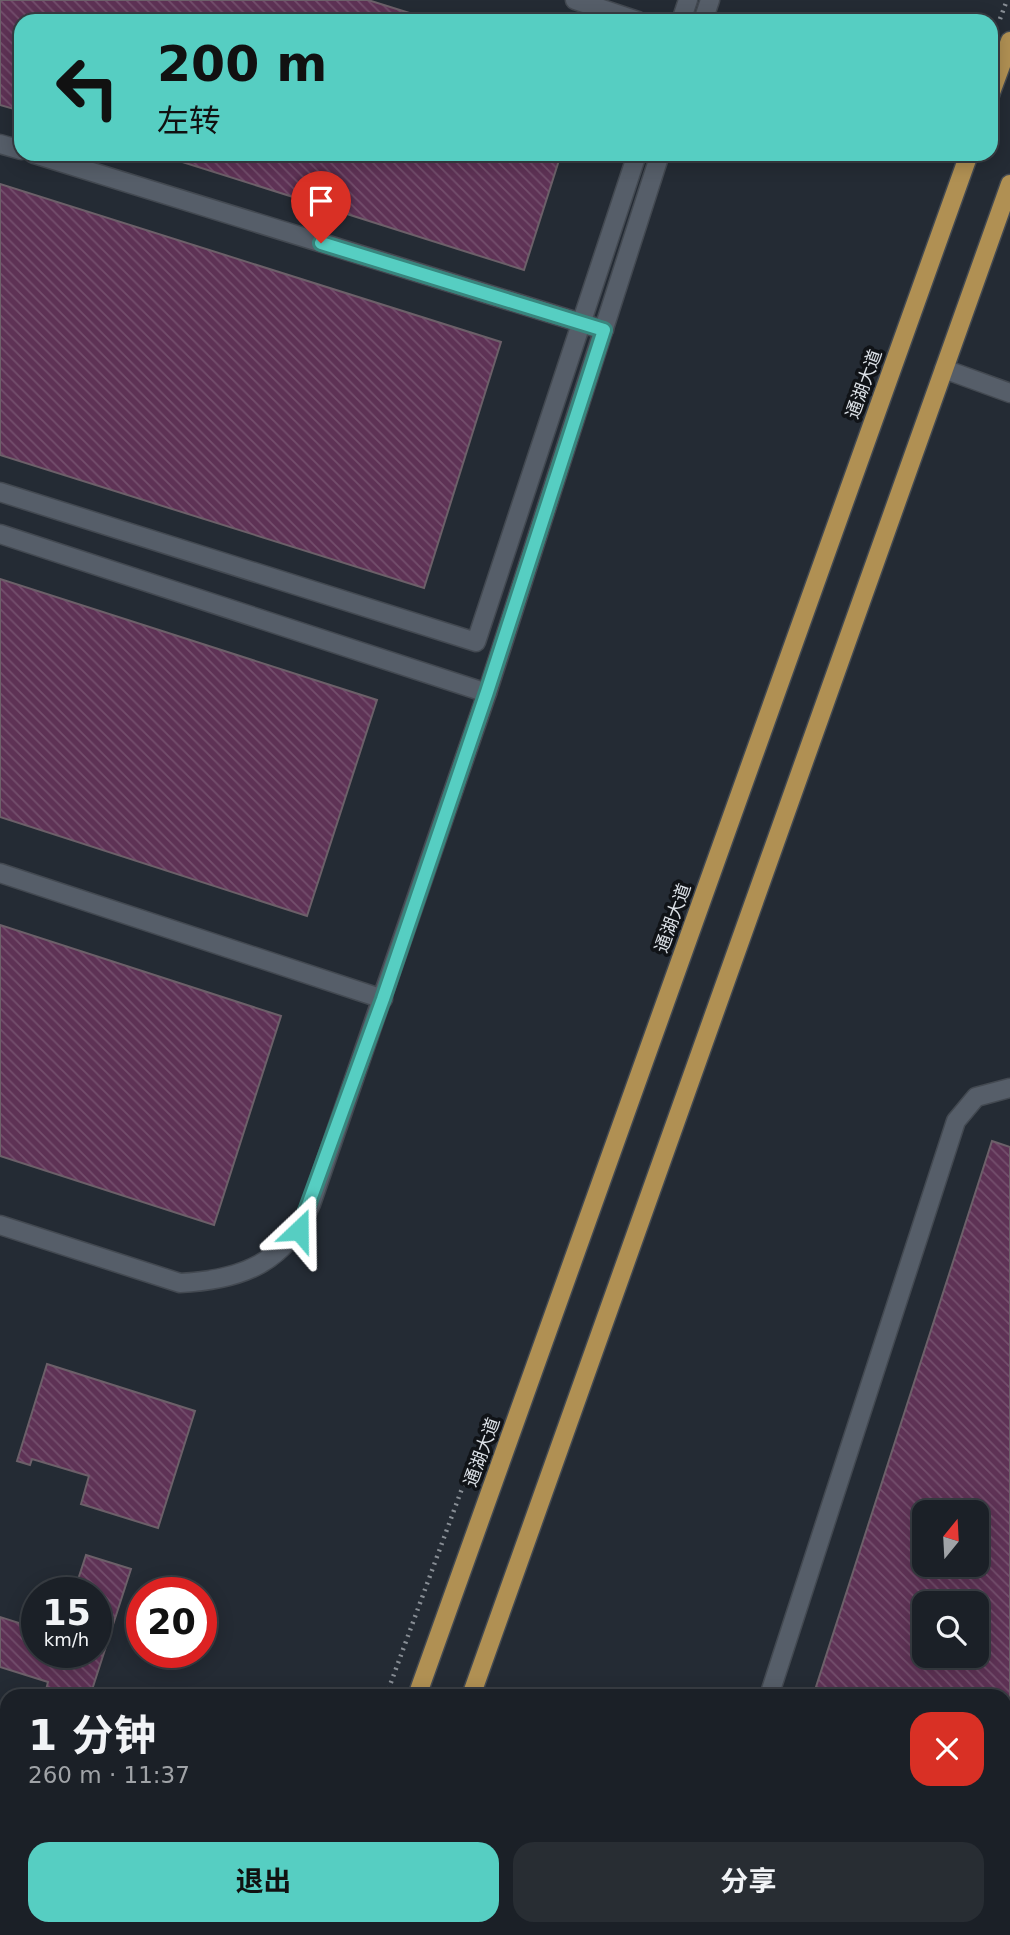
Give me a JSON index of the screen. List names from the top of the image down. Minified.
{"streets":{"main road":["通湖大道"]},"north":"top","page":{"turn":["200 m","左转"],"speed":"15 km/h","limit":"20","heading":["1 分钟","260 m · 11:37"],"buttons":["退出","分享"]}}
